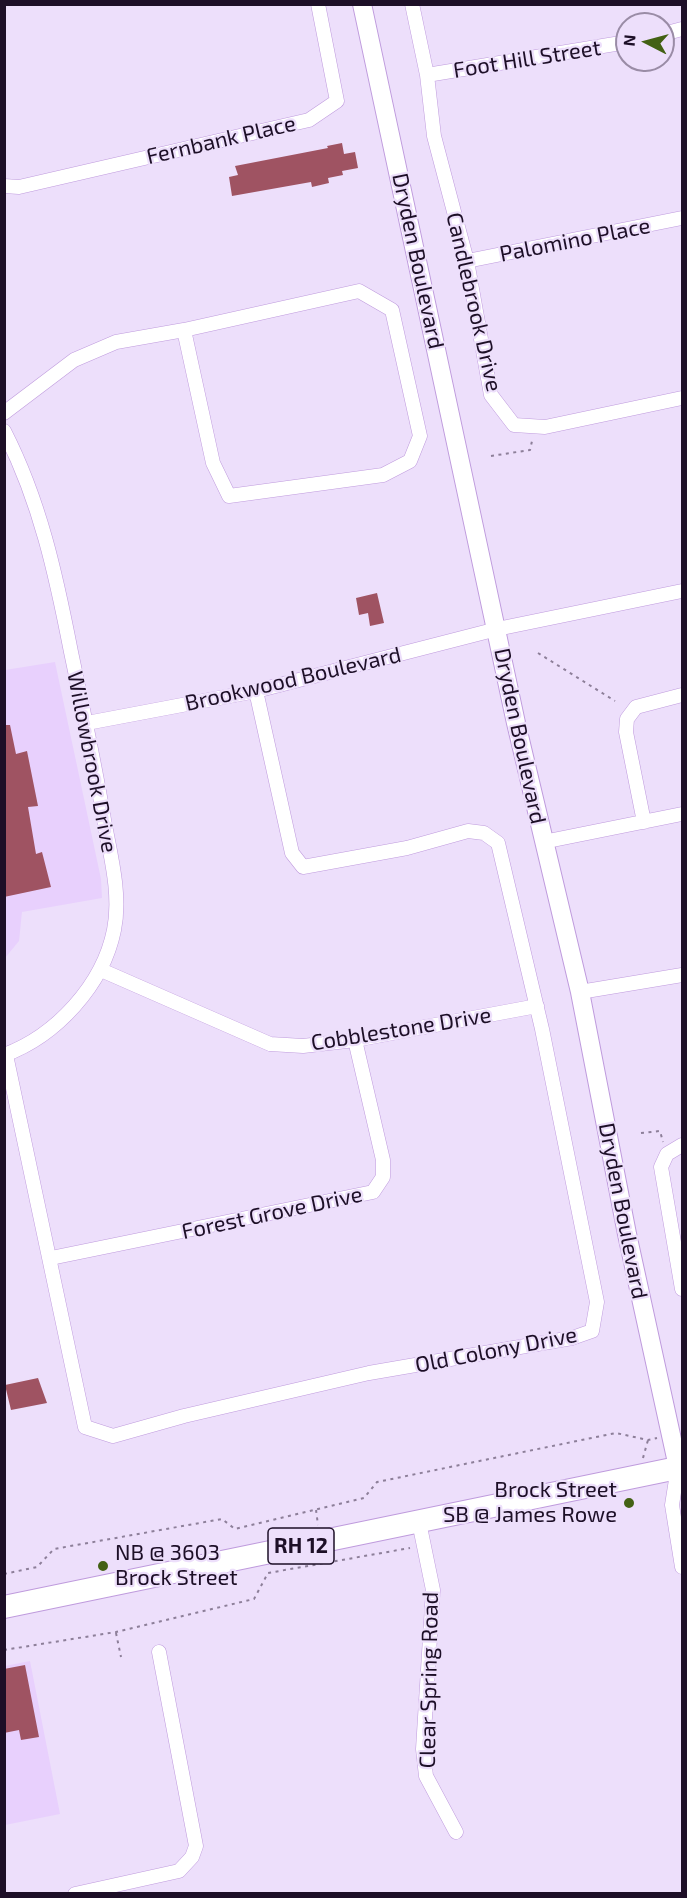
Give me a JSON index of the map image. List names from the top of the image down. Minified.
{"streets":{"main road":["RH 12"],"street":["Foot Hill Street","Fernbank Place","Palomino Place","Dryden Boulevard","Candlebrook Drive","Brookwood Boulevard","Willowbrook Drive","Cobblestone Drive","Forest Grove Drive","Old Colony Drive","Clear Spring Road"]},"crossings":[["Foot Hill Street","Candlebrook Drive"],["Palomino Place","Candlebrook Drive"],["Dryden Boulevard","Brookwood Boulevard"],["Dryden Boulevard","RH 12"],["Brookwood Boulevard","Willowbrook Drive"],["Brookwood Boulevard","Old Colony Drive"],["Willowbrook Drive","Cobblestone Drive"],["Willowbrook Drive","Old Colony Drive"],["Cobblestone Drive","Forest Grove Drive"],["Cobblestone Drive","Old Colony Drive"],["Forest Grove Drive","Old Colony Drive"],["RH 12","Clear Spring Road"]],"places":["Brock Street SB @ James Rowe","NB @ 3603 Brock Street"],"north":"left"}
